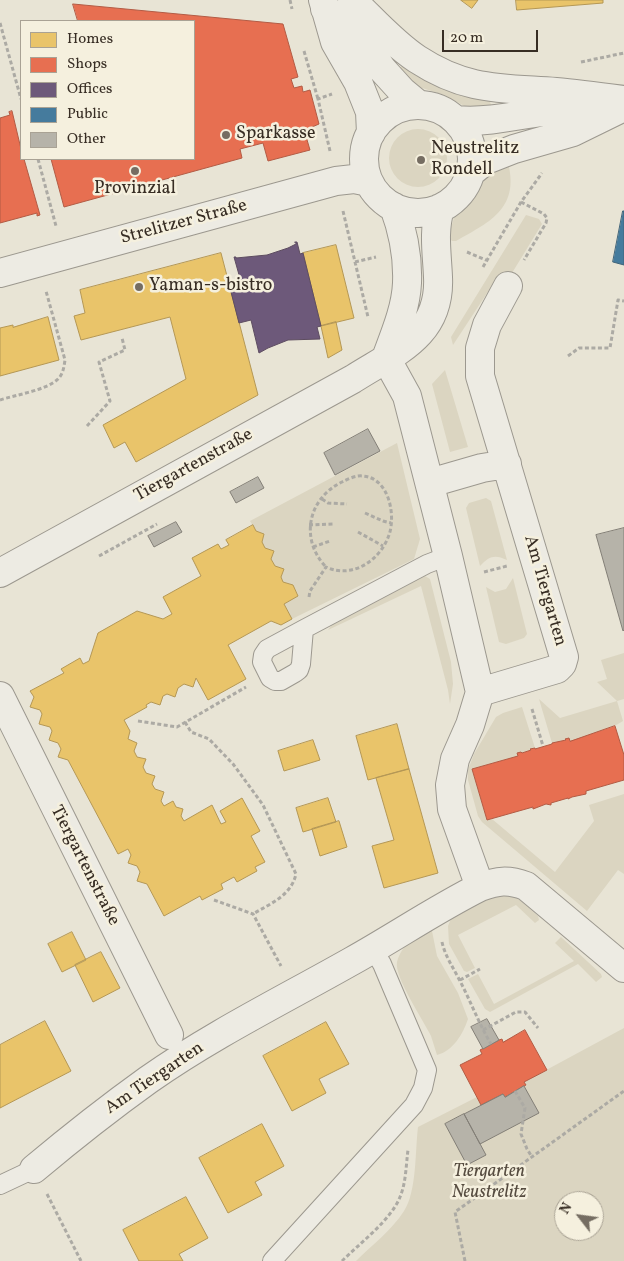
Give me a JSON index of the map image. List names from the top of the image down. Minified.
{"streets":{"street":["Strelitzer Straße","Tiergartenstraße","Am Tiergarten"]},"crossings":[["Strelitzer Straße","Tiergartenstraße"]],"parks":["Tiergarten Neustrelitz"],"places":["Sparkasse","Neustrelitz Rondell","Provinzial","Yaman-s-bistro"],"legend":["Homes","Shops","Offices","Public","Other"],"scale_bar":"20 m","north":"top left"}
